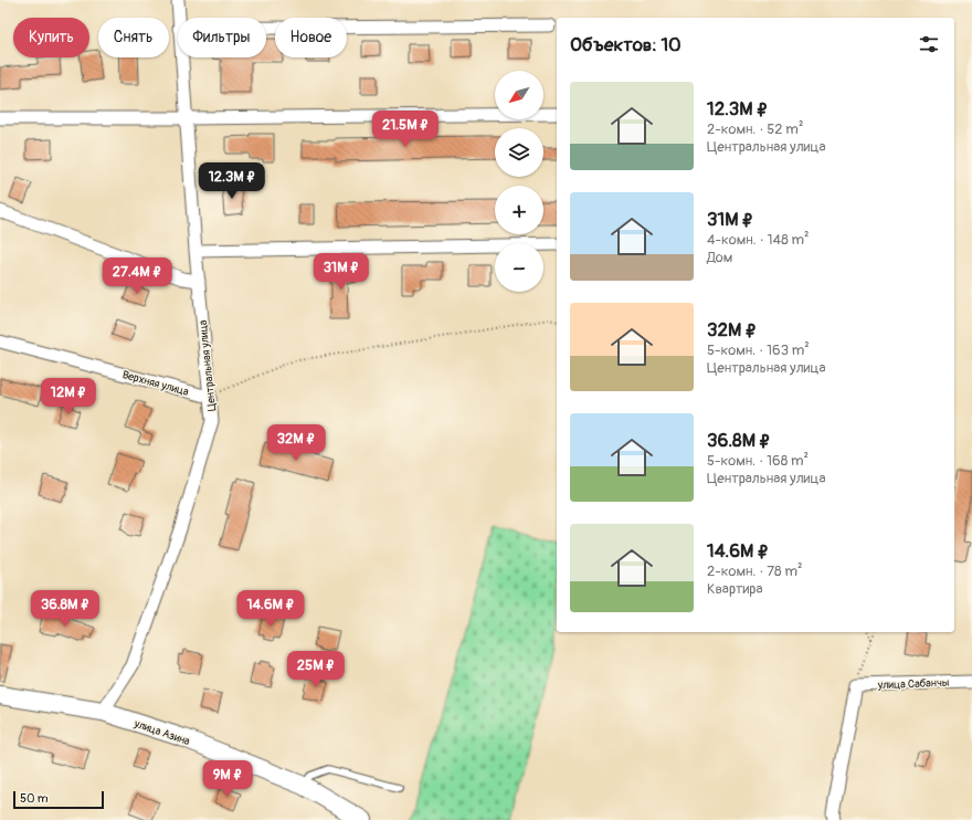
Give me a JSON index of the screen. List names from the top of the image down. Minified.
{"streets":{"street":["Центральная улица","Верхняя улица","улица Сабанчы","улица Азина"]},"crossings":[["Центральная улица","Верхняя улица"],["Центральная улица","улица Азина"]],"scale_bar":"50 m","north":"bottom left","page":{"chip":["Купить","Снять","Фильтры","Новое"],"heading":"Объектов: 10","map_buttons":["+","−"],"list":[{"name":"12.3M ₽","note":"2-комн. · 52 m² · Центральная улица"},{"name":"31M ₽","note":"4-комн. · 148 m² · Дом"},{"name":"32M ₽","note":"5-комн. · 163 m² · Центральная улица"},{"name":"36.8M ₽","note":"5-комн. · 168 m² · Центральная улица"},{"name":"14.6M ₽","note":"2-комн. · 78 m² · Квартира"}],"price":["21.5M ₽","12.3M ₽","31M ₽","27.4M ₽","12M ₽","32M ₽","36.8M ₽","14.6M ₽","25M ₽","9M ₽"],"scale":"50 m"}}
